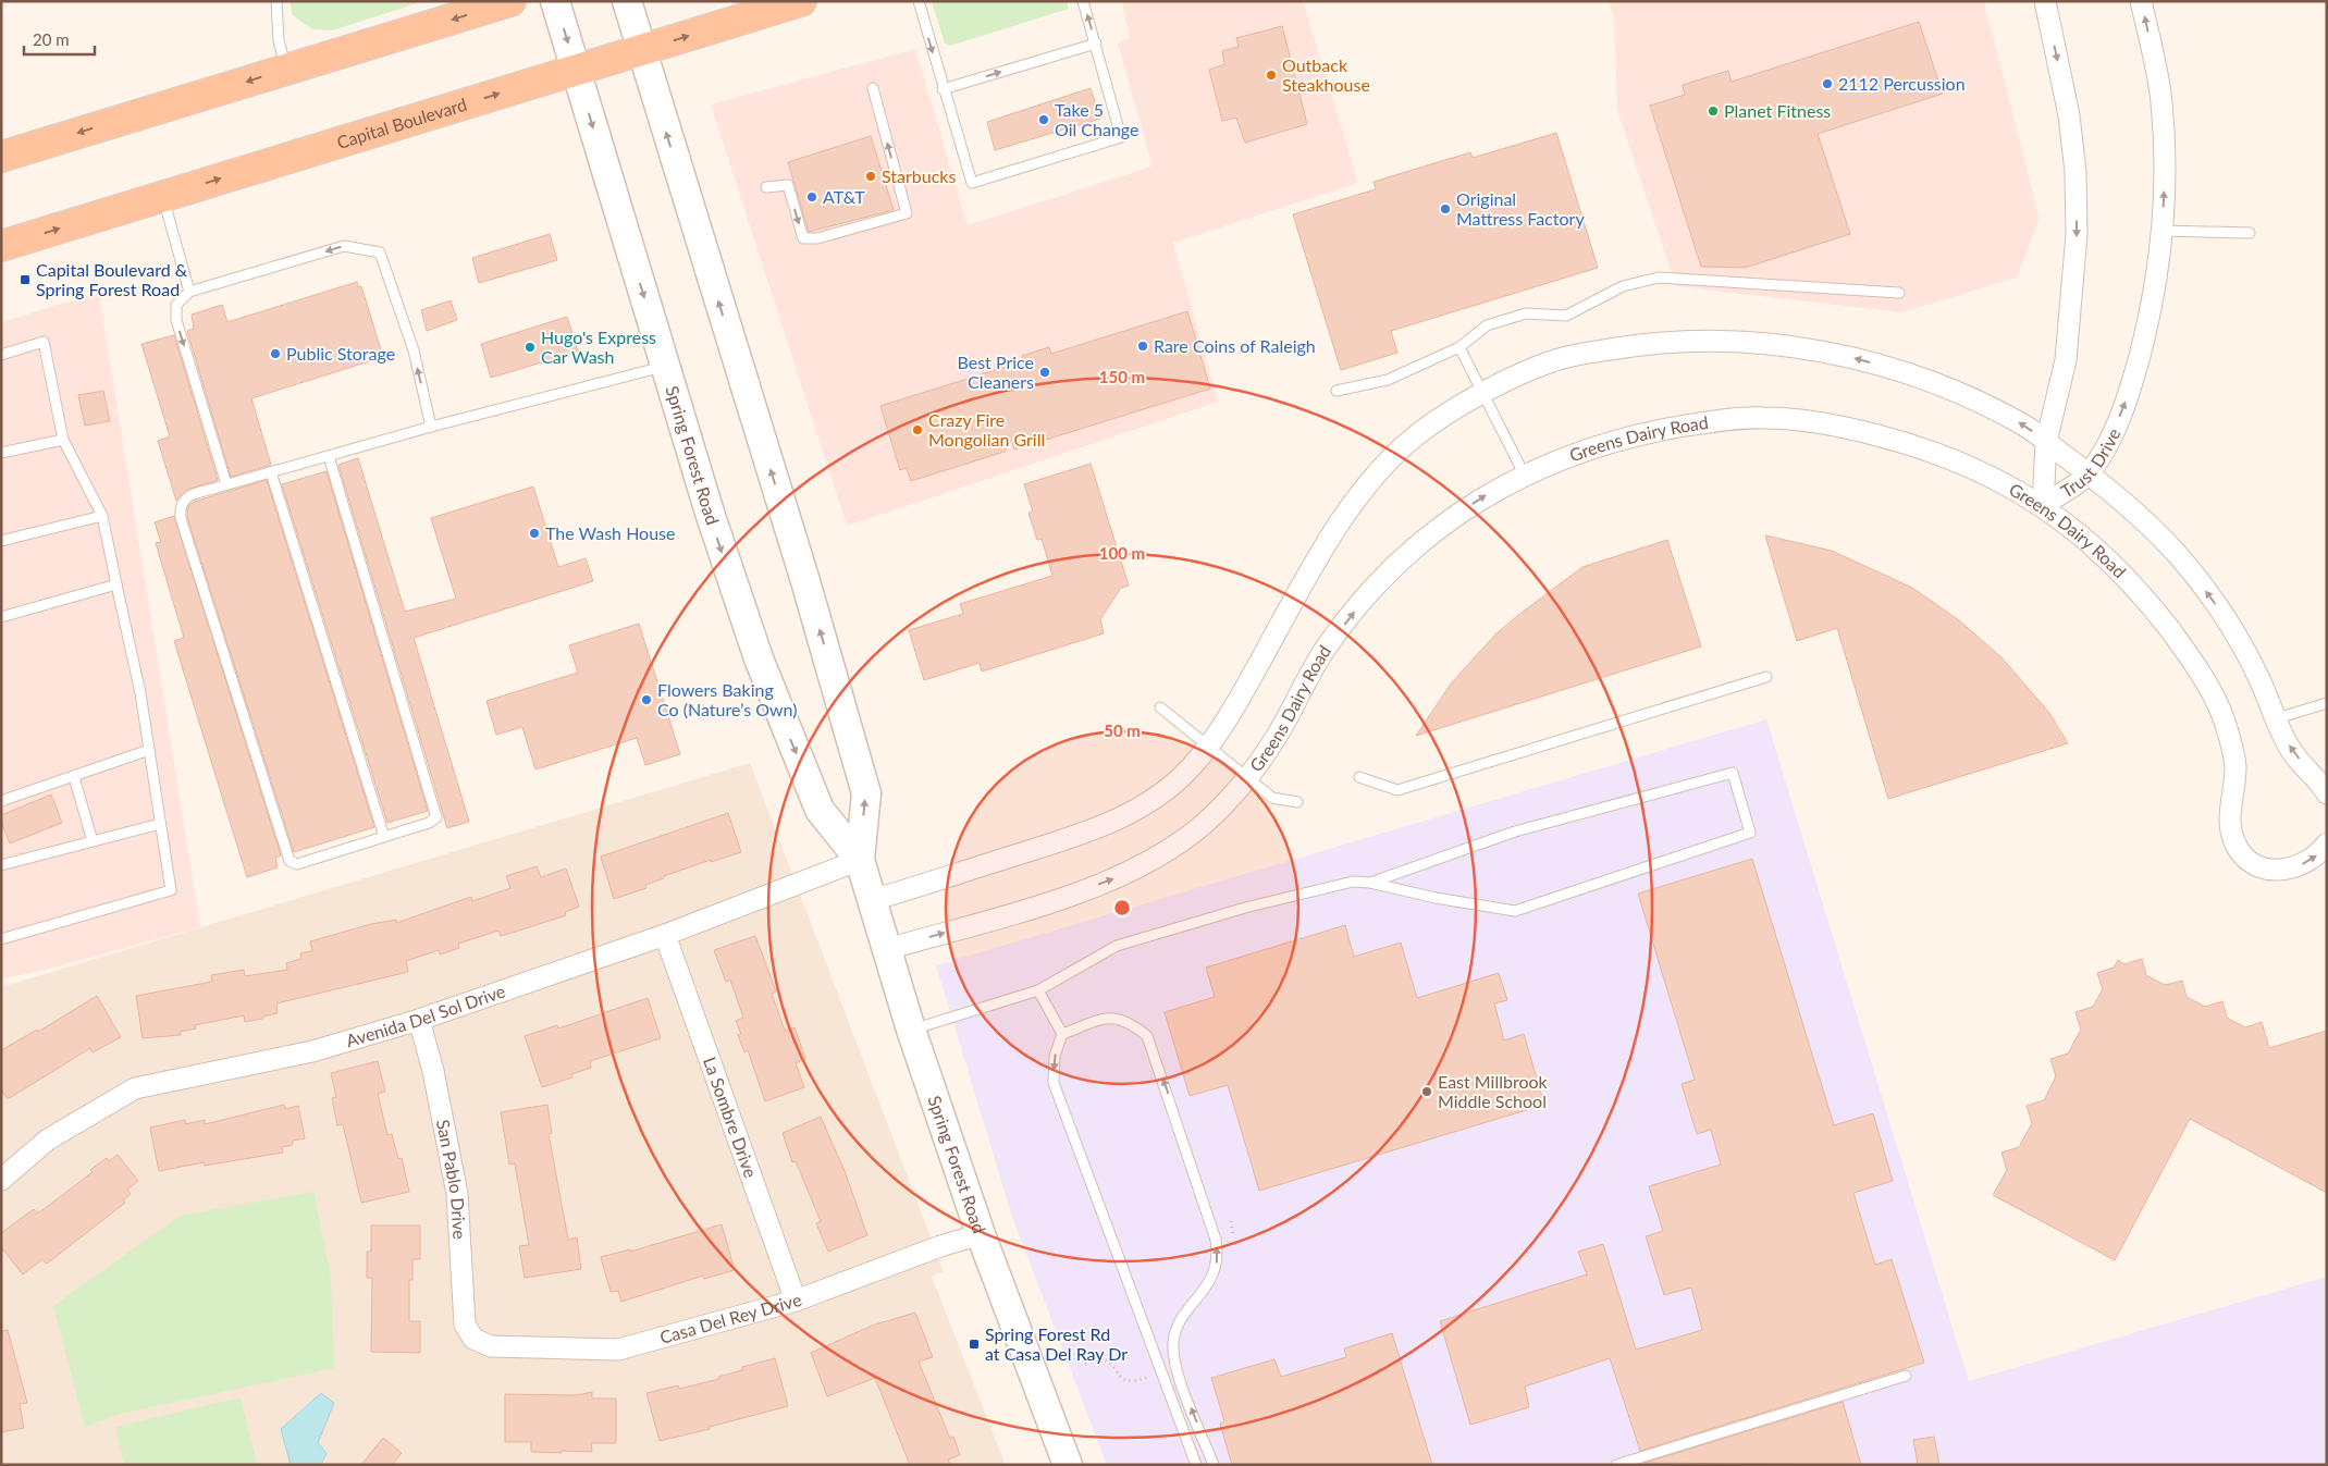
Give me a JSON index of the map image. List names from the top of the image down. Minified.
{"streets":{"highway":["Capital Boulevard"],"main road":["Spring Forest Road"],"street":["Greens Dairy Road","Trust Drive","Avenida Del Sol Drive","La Sombre Drive","San Pablo Drive","Casa Del Rey Drive"]},"crossings":[["Capital Boulevard","Spring Forest Road"],["Greens Dairy Road","Spring Forest Road"],["Greens Dairy Road","Trust Drive"],["Spring Forest Road","Avenida Del Sol Drive"],["Spring Forest Road","Casa Del Rey Drive"],["Avenida Del Sol Drive","La Sombre Drive"],["Avenida Del Sol Drive","San Pablo Drive"],["La Sombre Drive","Casa Del Rey Drive"],["San Pablo Drive","Casa Del Rey Drive"]],"places":{"other":["Outback Steakhouse","2112 Percussion","Planet Fitness","Take 5 Oil Change","Starbucks","AT&T","Original Mattress Factory","Rare Coins of Raleigh","Hugo's Express Car Wash","Public Storage","Best Price Cleaners","Crazy Fire Mongolian Grill","The Wash House","Flowers Baking Co (Nature’s Own)","East Millbrook Middle School"],"transit":["Capital Boulevard & Spring Forest Road","Spring Forest Rd at Casa Del Ray Dr"]},"scale_bar":"20 m","rings":["150 m","100 m","50 m"]}
